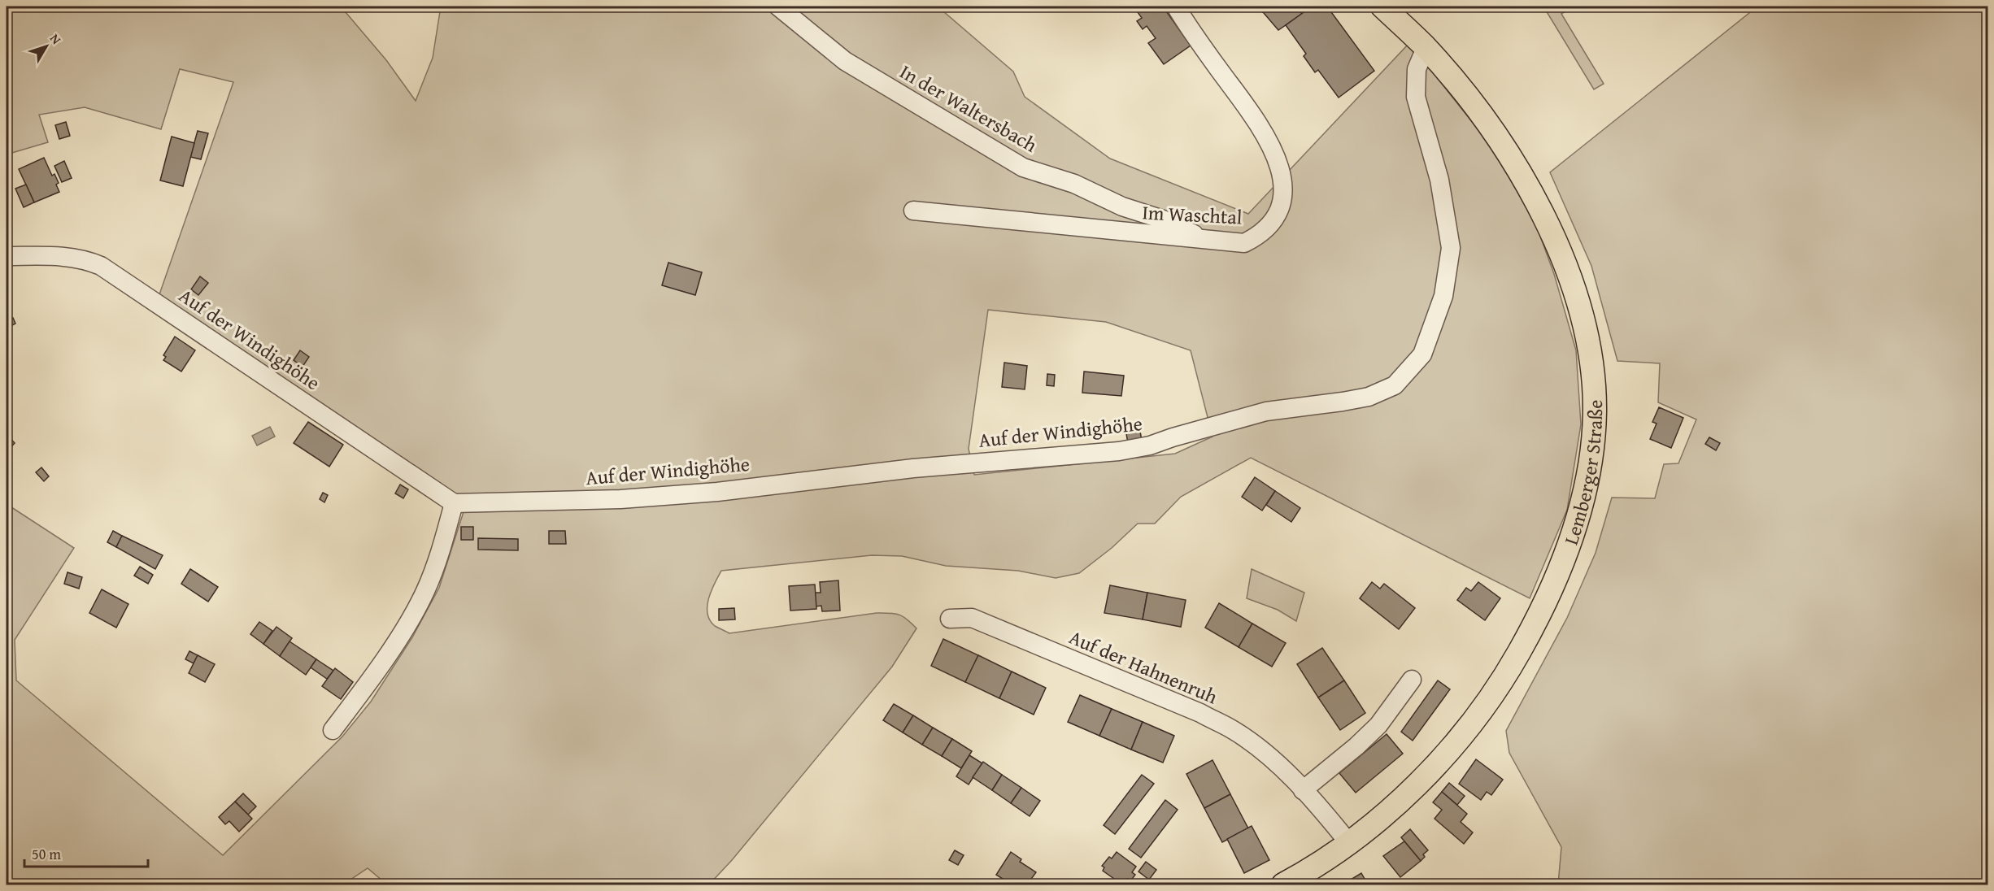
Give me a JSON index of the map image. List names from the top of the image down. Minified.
{"streets":{"main road":["Lemberger Straße"],"street":["In der Waltersbach","Im Waschtal","Auf der Windighöhe","Auf der Hahnenruh"]},"crossings":[["In der Waltersbach","Im Waschtal"],["Auf der Windighöhe","Lemberger Straße"],["Lemberger Straße","Auf der Hahnenruh"]],"scale_bar":"50 m","north":"top right"}
